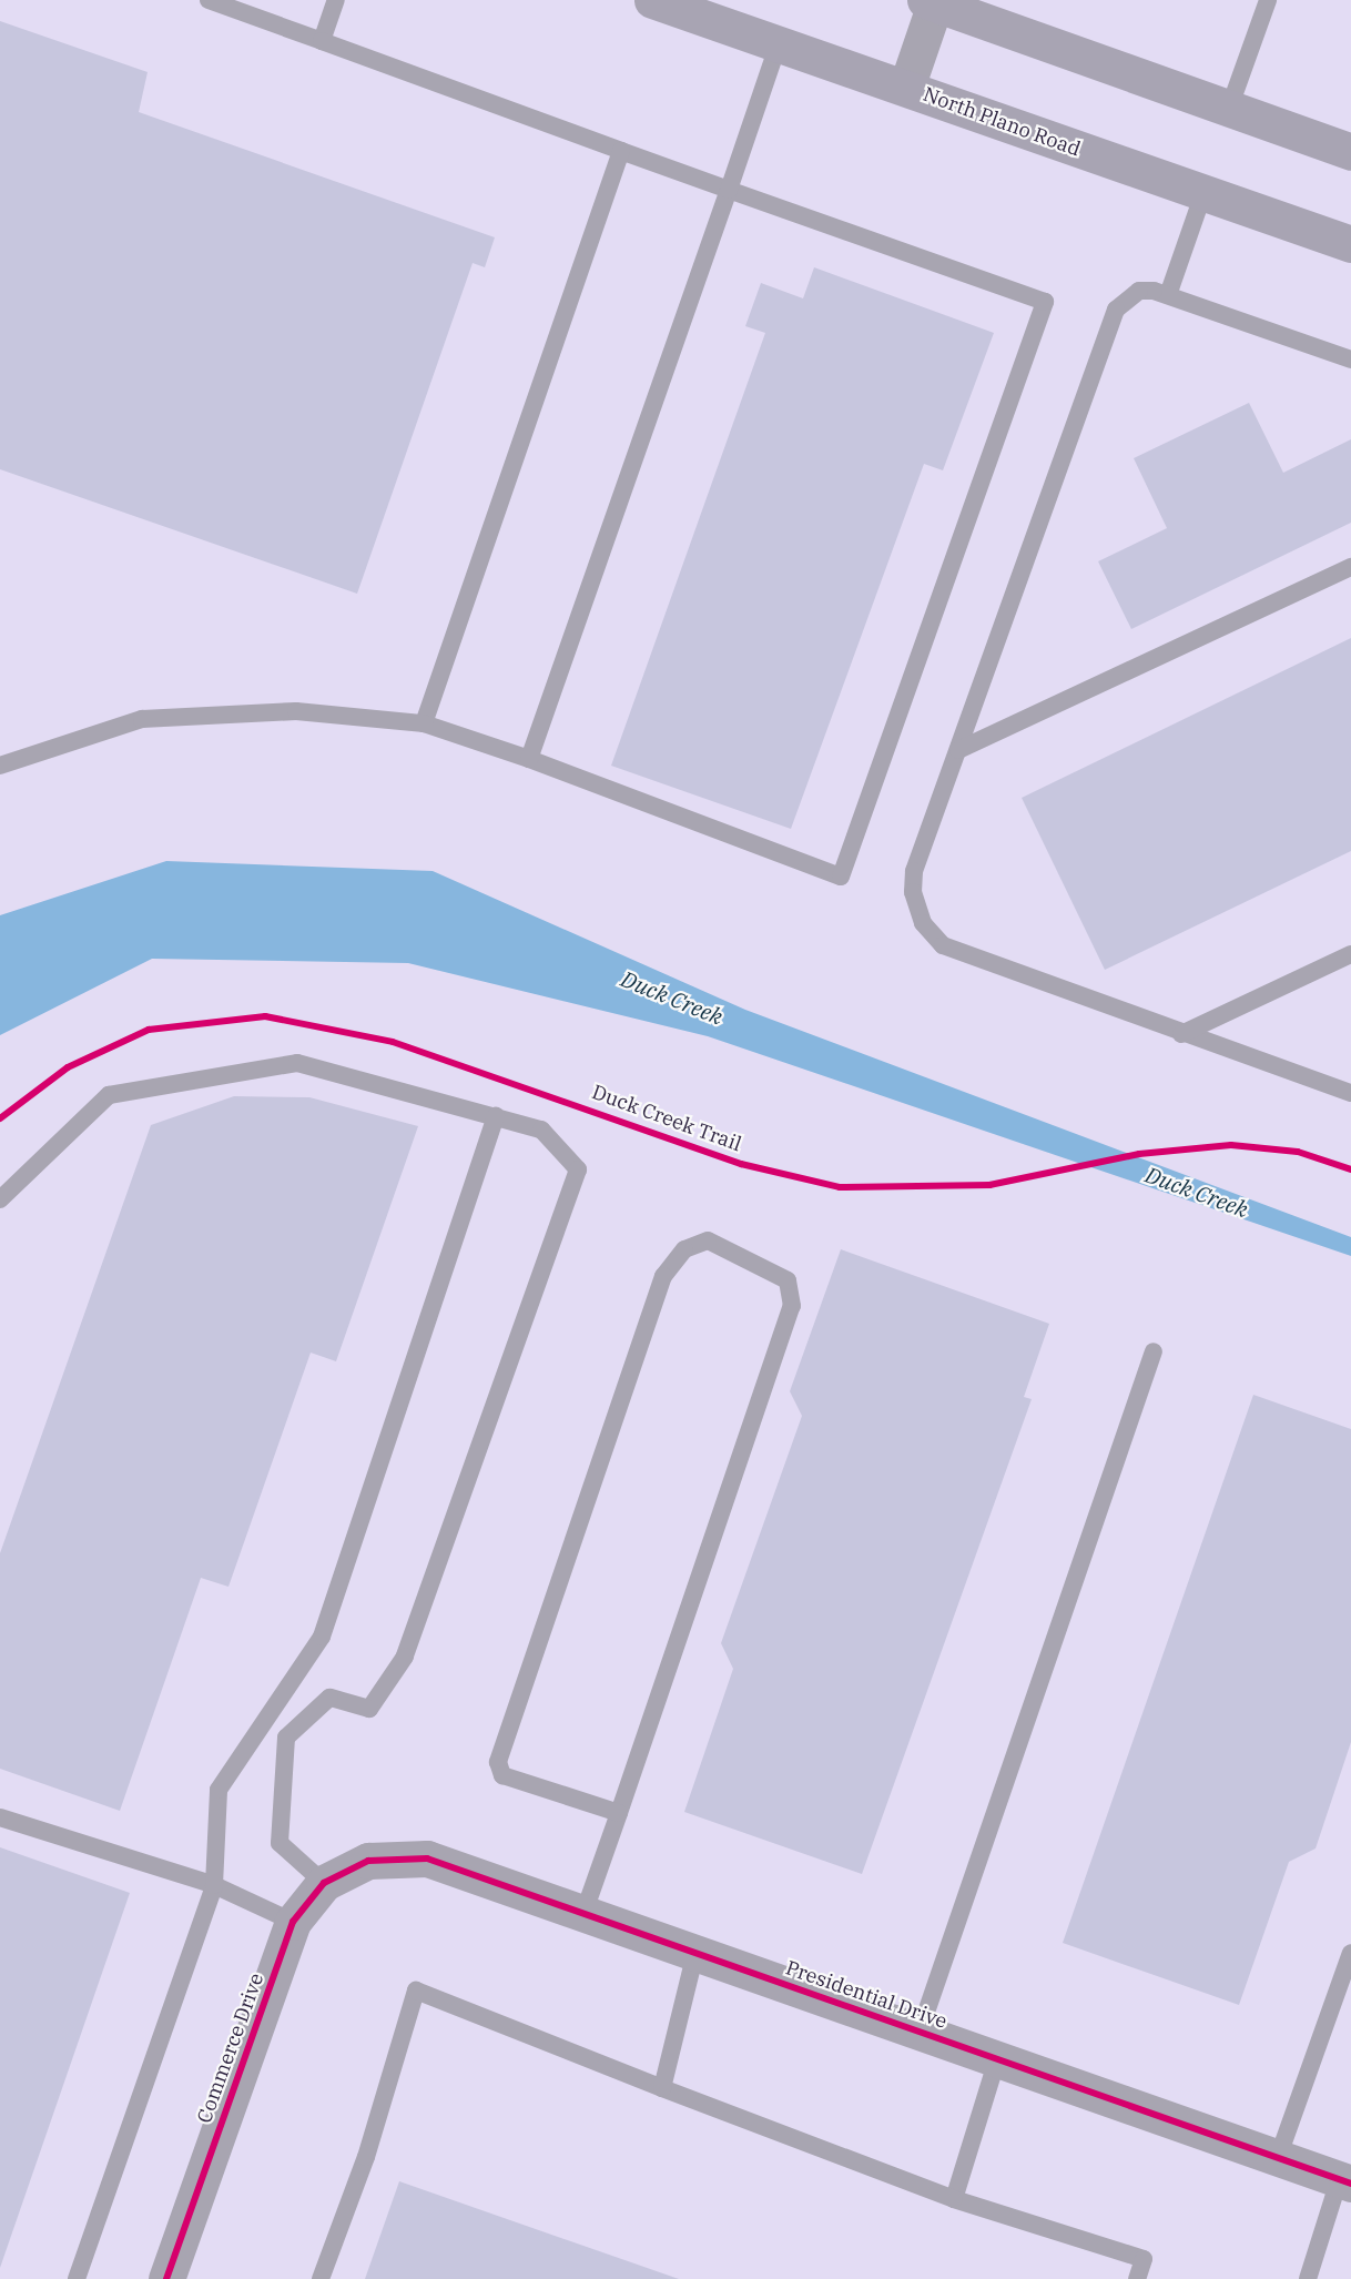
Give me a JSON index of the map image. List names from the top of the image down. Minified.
{"streets":{"main road":["North Plano Road"],"street":["Presidential Drive","Commerce Drive"],"cycle path":["Duck Creek Trail"]},"crossings":[["Presidential Drive","Commerce Drive"]],"water":["Duck Creek"]}
